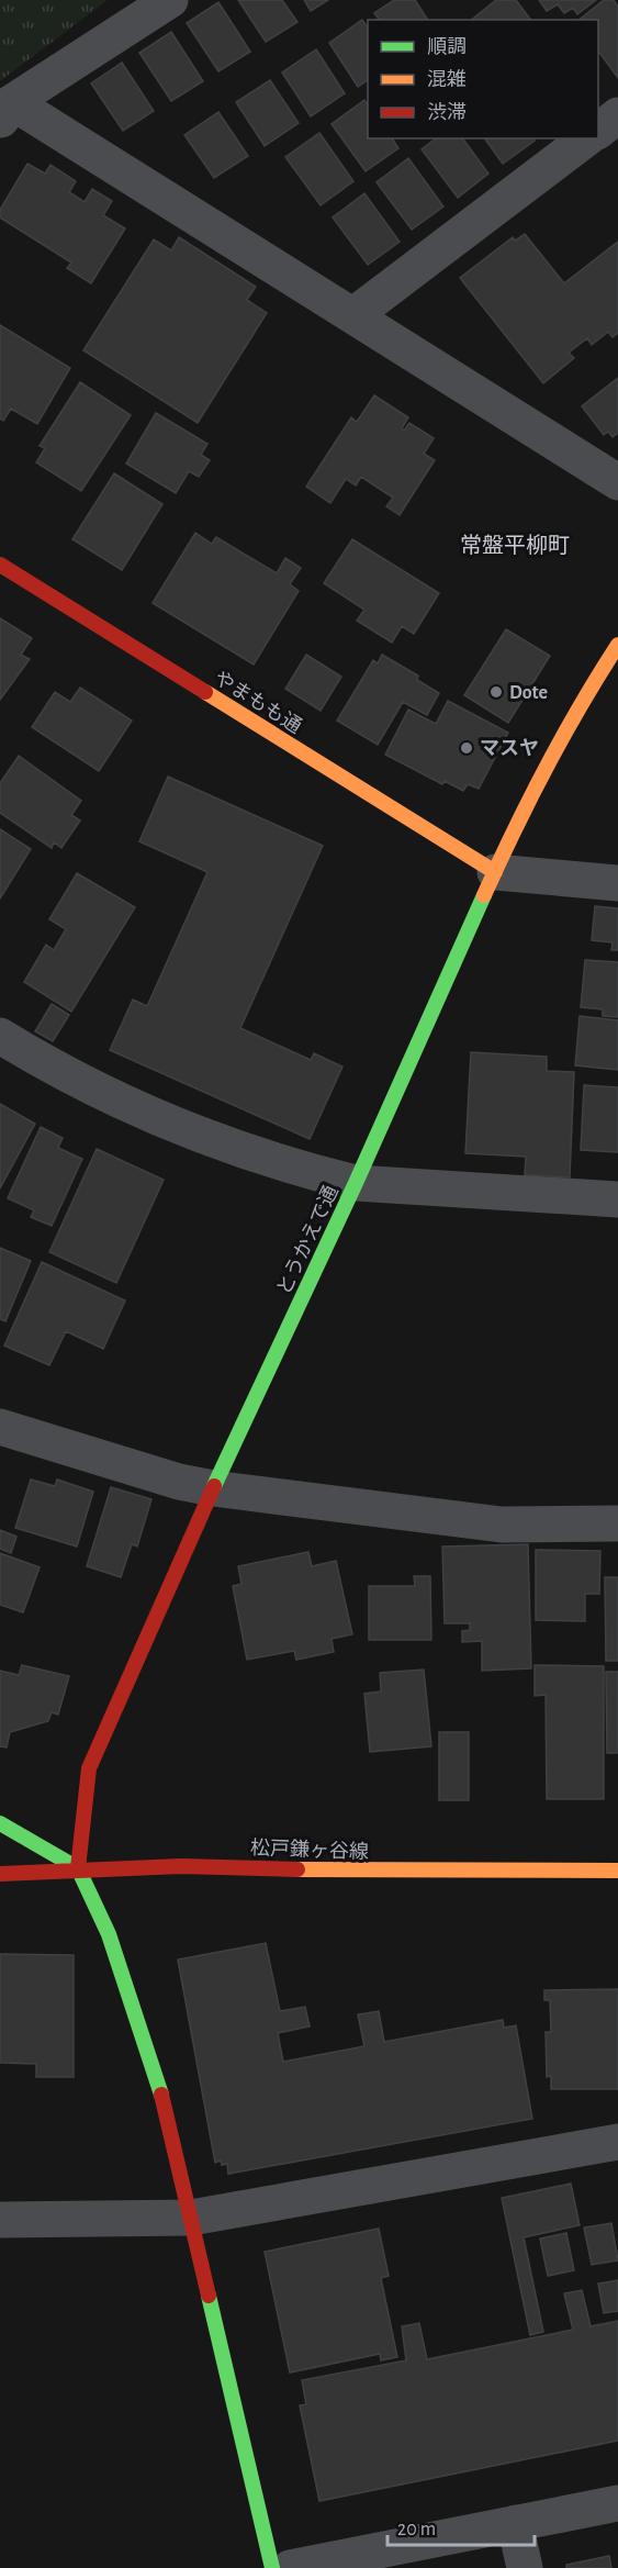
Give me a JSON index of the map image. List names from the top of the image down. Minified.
{"streets":{"street":["やまもも通","とうかえで通","松戸鎌ヶ谷線"]},"crossings":[["やまもも通","とうかえで通"],["とうかえで通","松戸鎌ヶ谷線"]],"districts":["常盤平柳町"],"places":["Dote","マスヤ"],"legend":["順調","混雑","渋滞"],"scale_bar":"20 m"}
